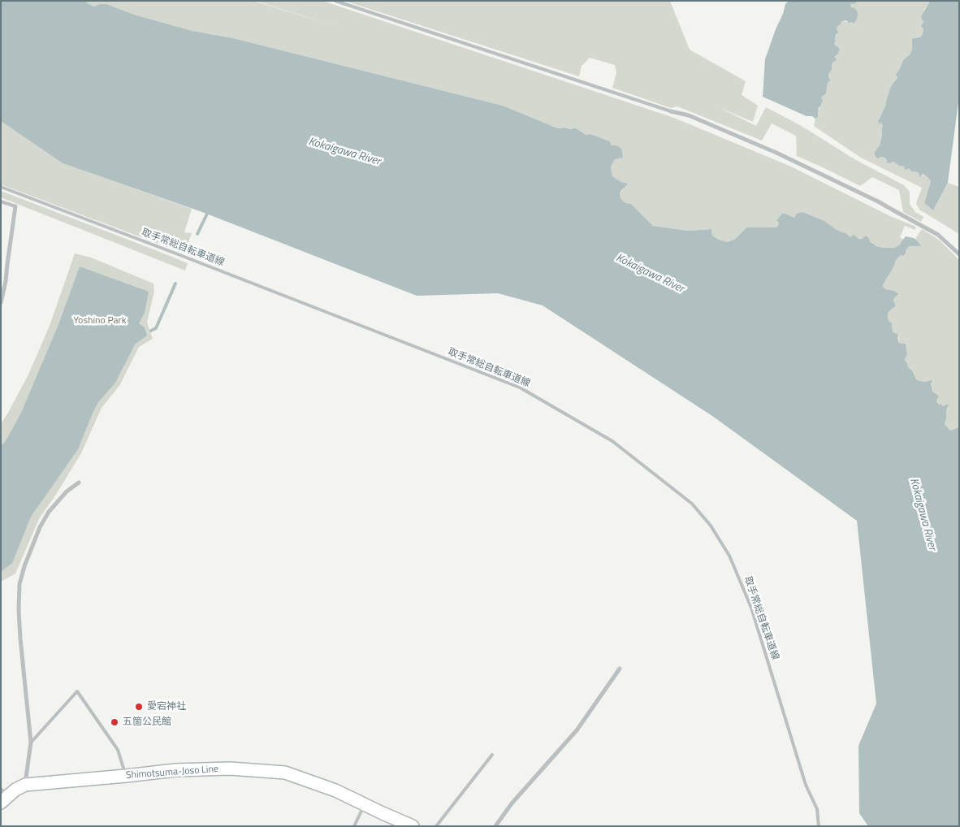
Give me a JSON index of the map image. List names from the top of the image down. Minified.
{"streets":{"main road":["Shimotsuma-Joso Line"],"lane":["取手常総自転車道線"]},"water":["Kokaigawa River"],"parks":["Yoshino Park"],"places":["愛宕神社","五箇公民館"]}
